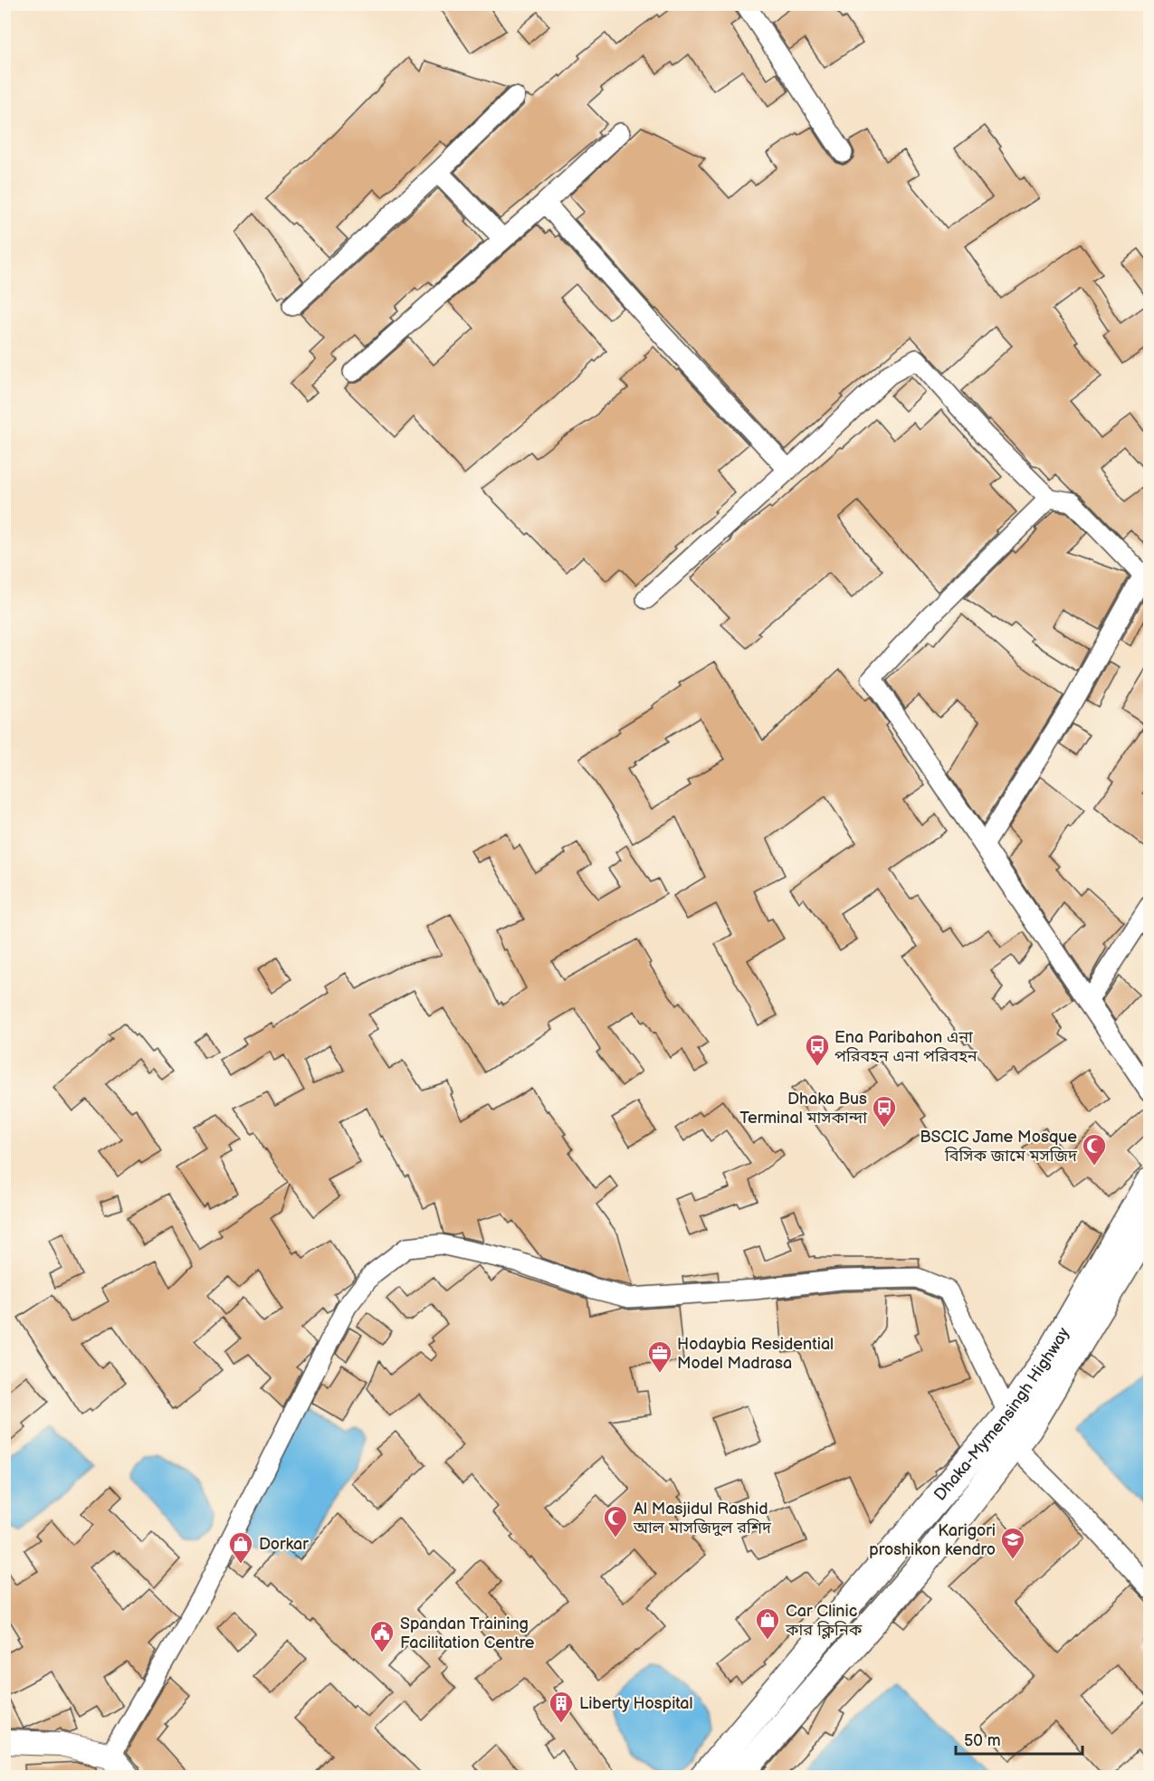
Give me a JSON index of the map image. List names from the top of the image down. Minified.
{"streets":{"main road":["Dhaka-Mymensingh Highway"]},"places":{"bus stop":["Ena Paribahon এনা পরিবহন এনা পরিবহন","Dhaka Bus Terminal মাসকান্দা"],"mosque":["BSCIC Jame Mosque বিসিক জামে মসজিদ","Al Masjidul Rashid আল মাসজিদুল রশিদ"],"office":["Hodaybia Residential Model Madrasa"],"school or university":["Karigori proshikon kendro"],"shop":["Dorkar","Car Clinic কার ক্লিনিক"],"public building":["Spandan Training Facilitation Centre"],"building":["Liberty Hospital"]},"scale_bar":"50 m"}
